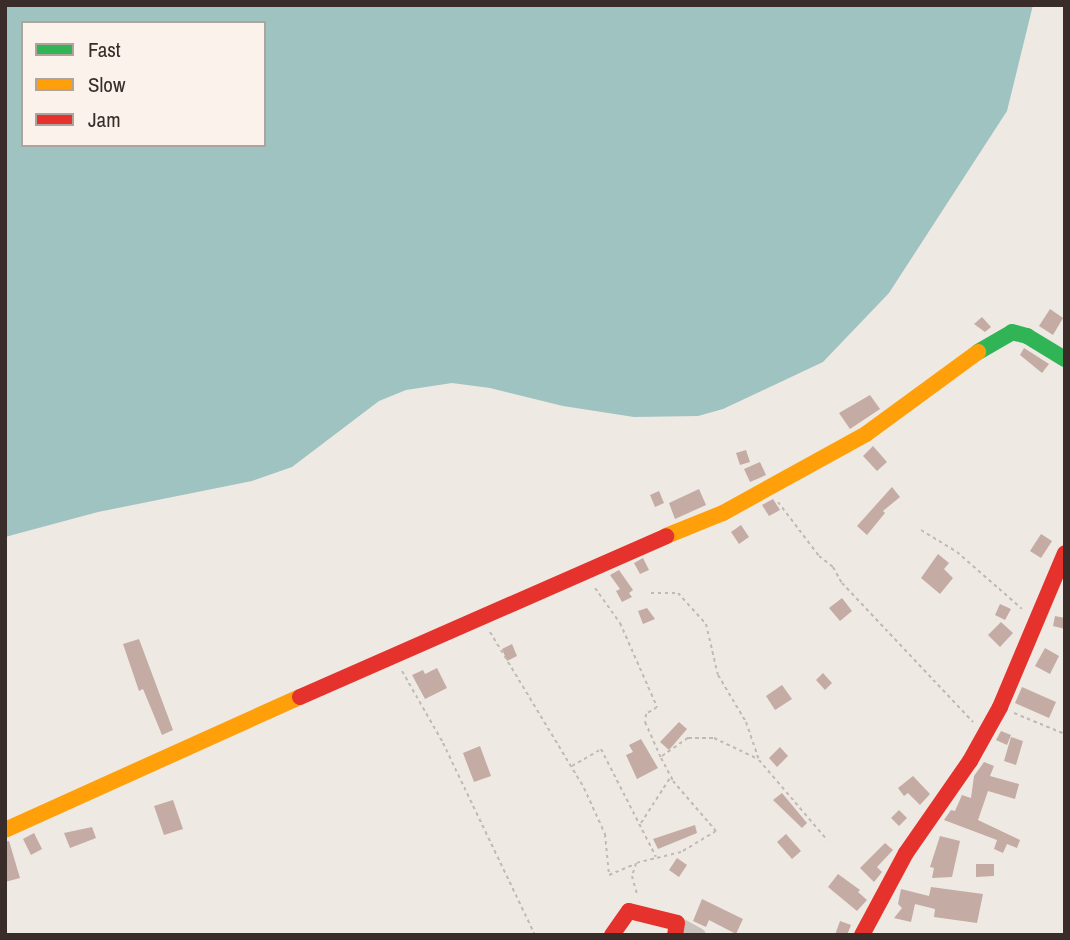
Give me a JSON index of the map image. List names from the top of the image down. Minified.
{"legend":["Fast","Slow","Jam"]}
